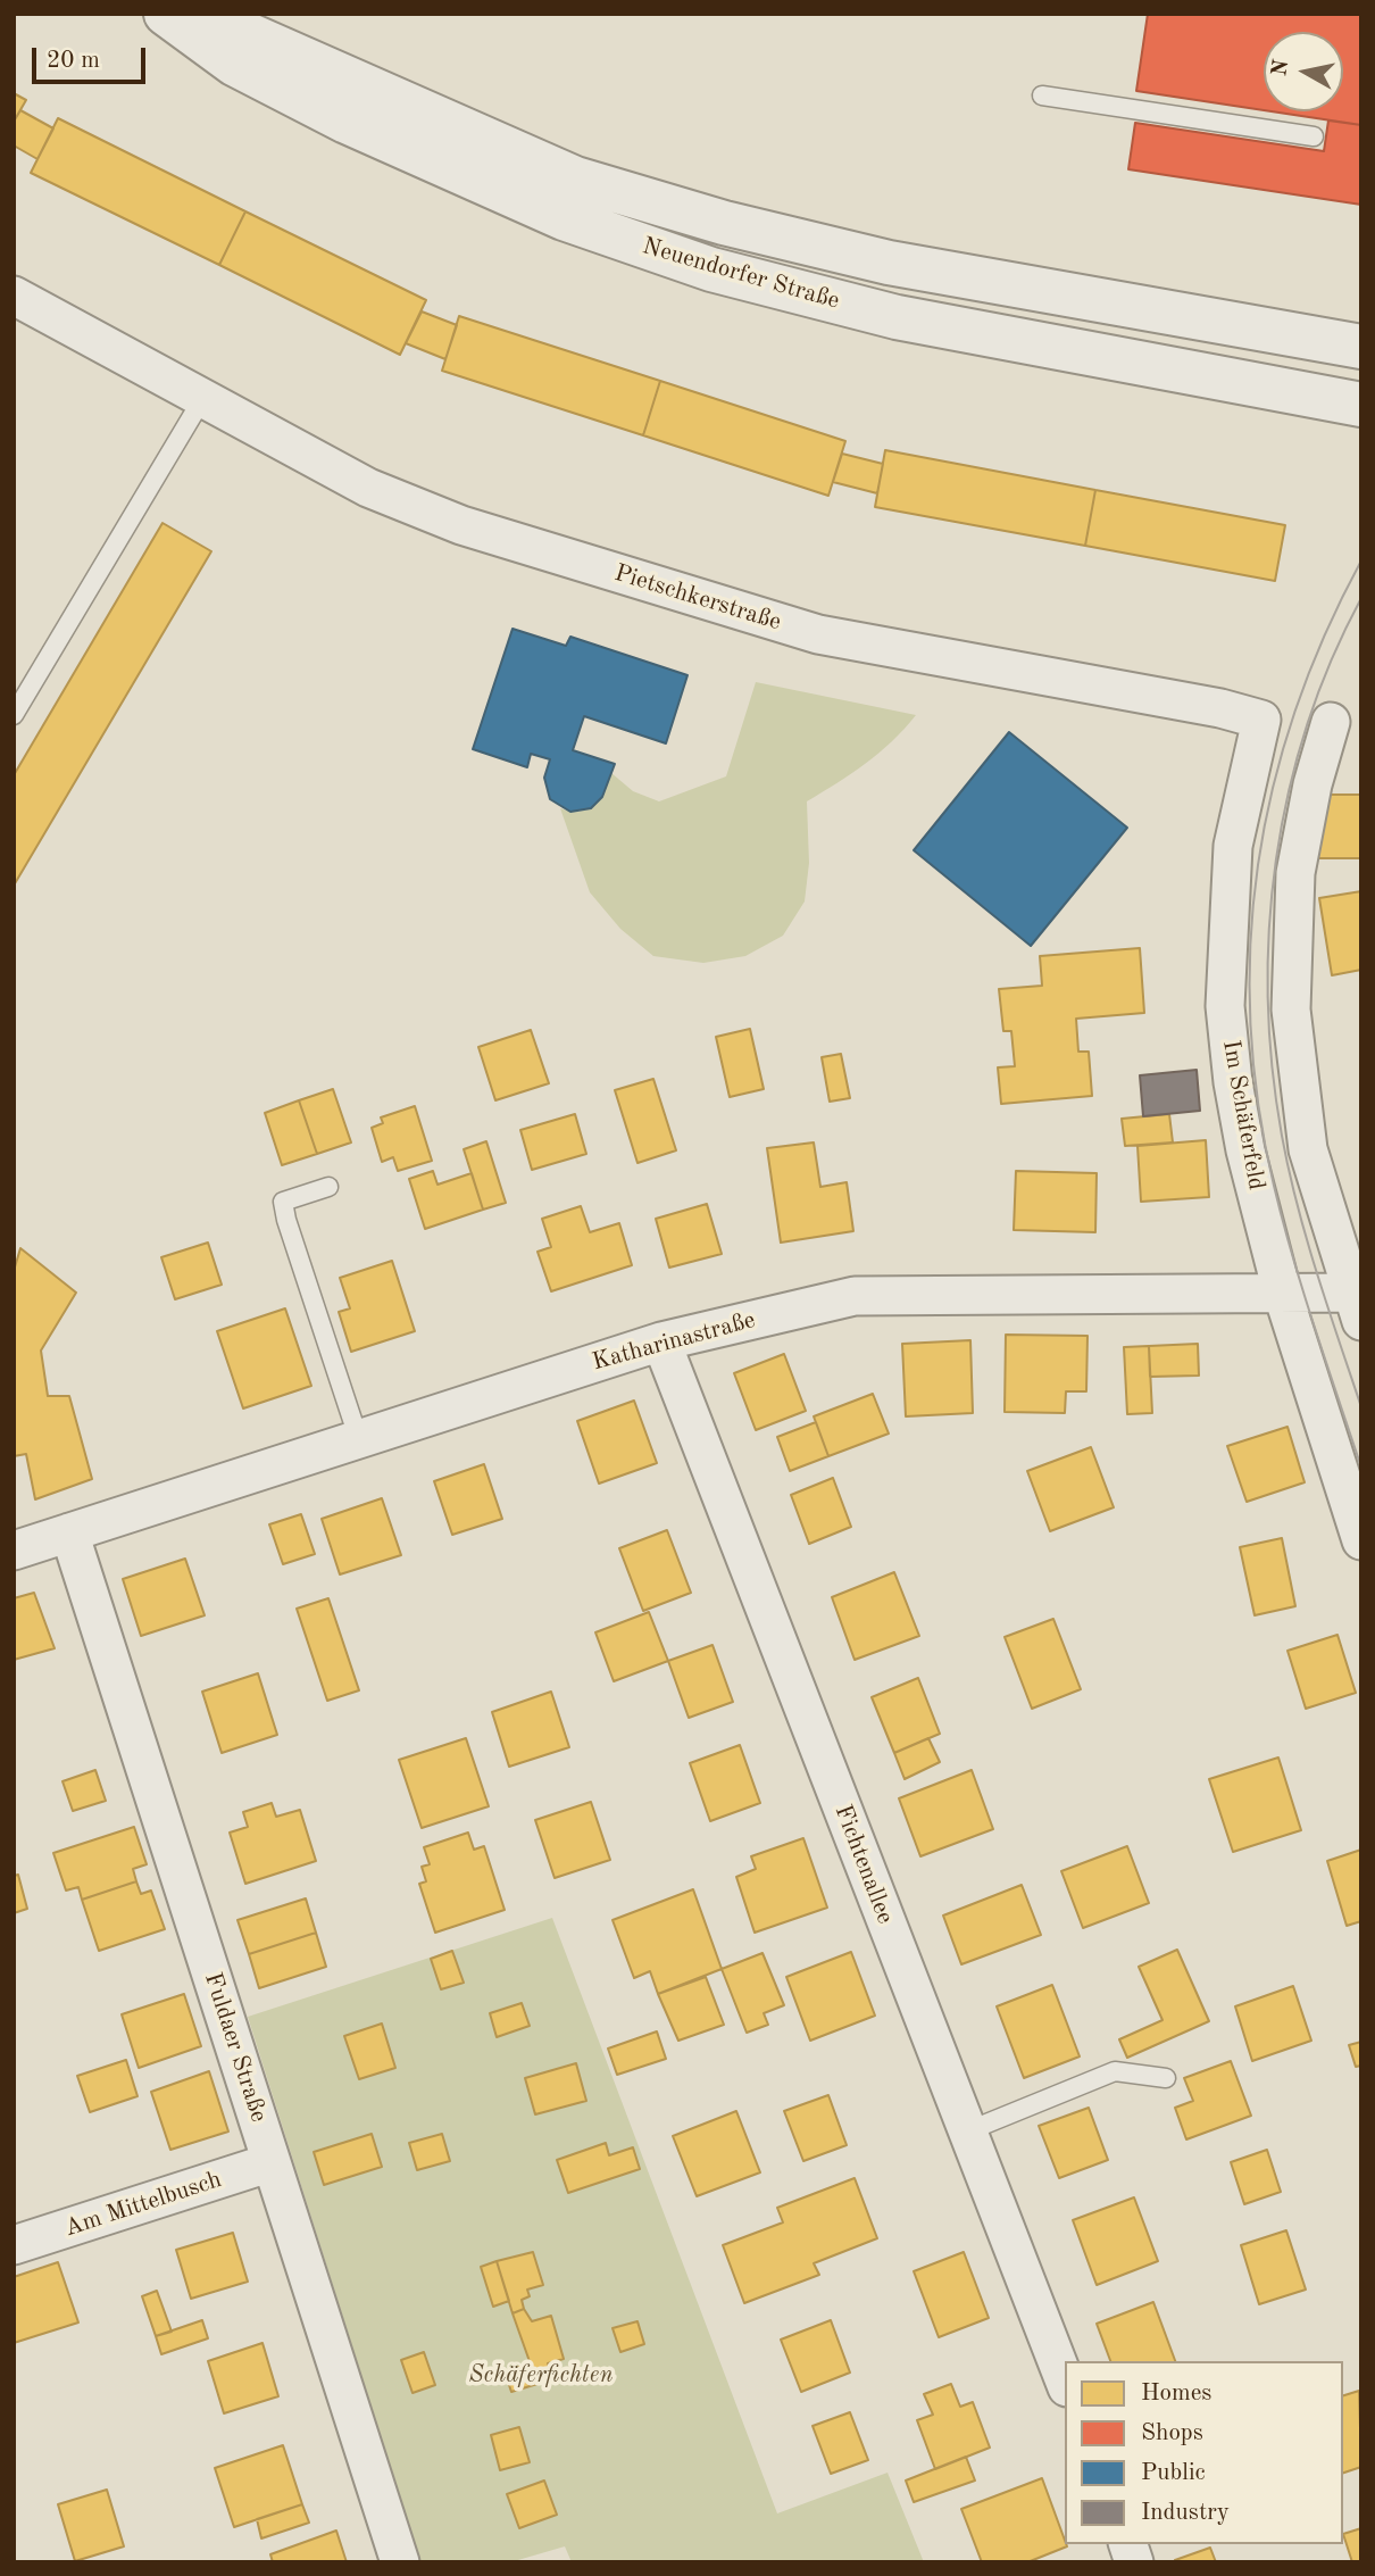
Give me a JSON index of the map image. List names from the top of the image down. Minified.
{"streets":{"street":["Neuendorfer Straße","Pietschkerstraße","Im Schäferfeld","Katharinastraße","Fichtenallee","Fuldaer Straße","Am Mittelbusch"]},"crossings":[["Pietschkerstraße","Im Schäferfeld"],["Im Schäferfeld","Katharinastraße"],["Katharinastraße","Fichtenallee"],["Katharinastraße","Fuldaer Straße"],["Fuldaer Straße","Am Mittelbusch"]],"parks":["Schäferfichten"],"legend":["Homes","Shops","Public","Industry"],"scale_bar":"20 m","north":"left"}
